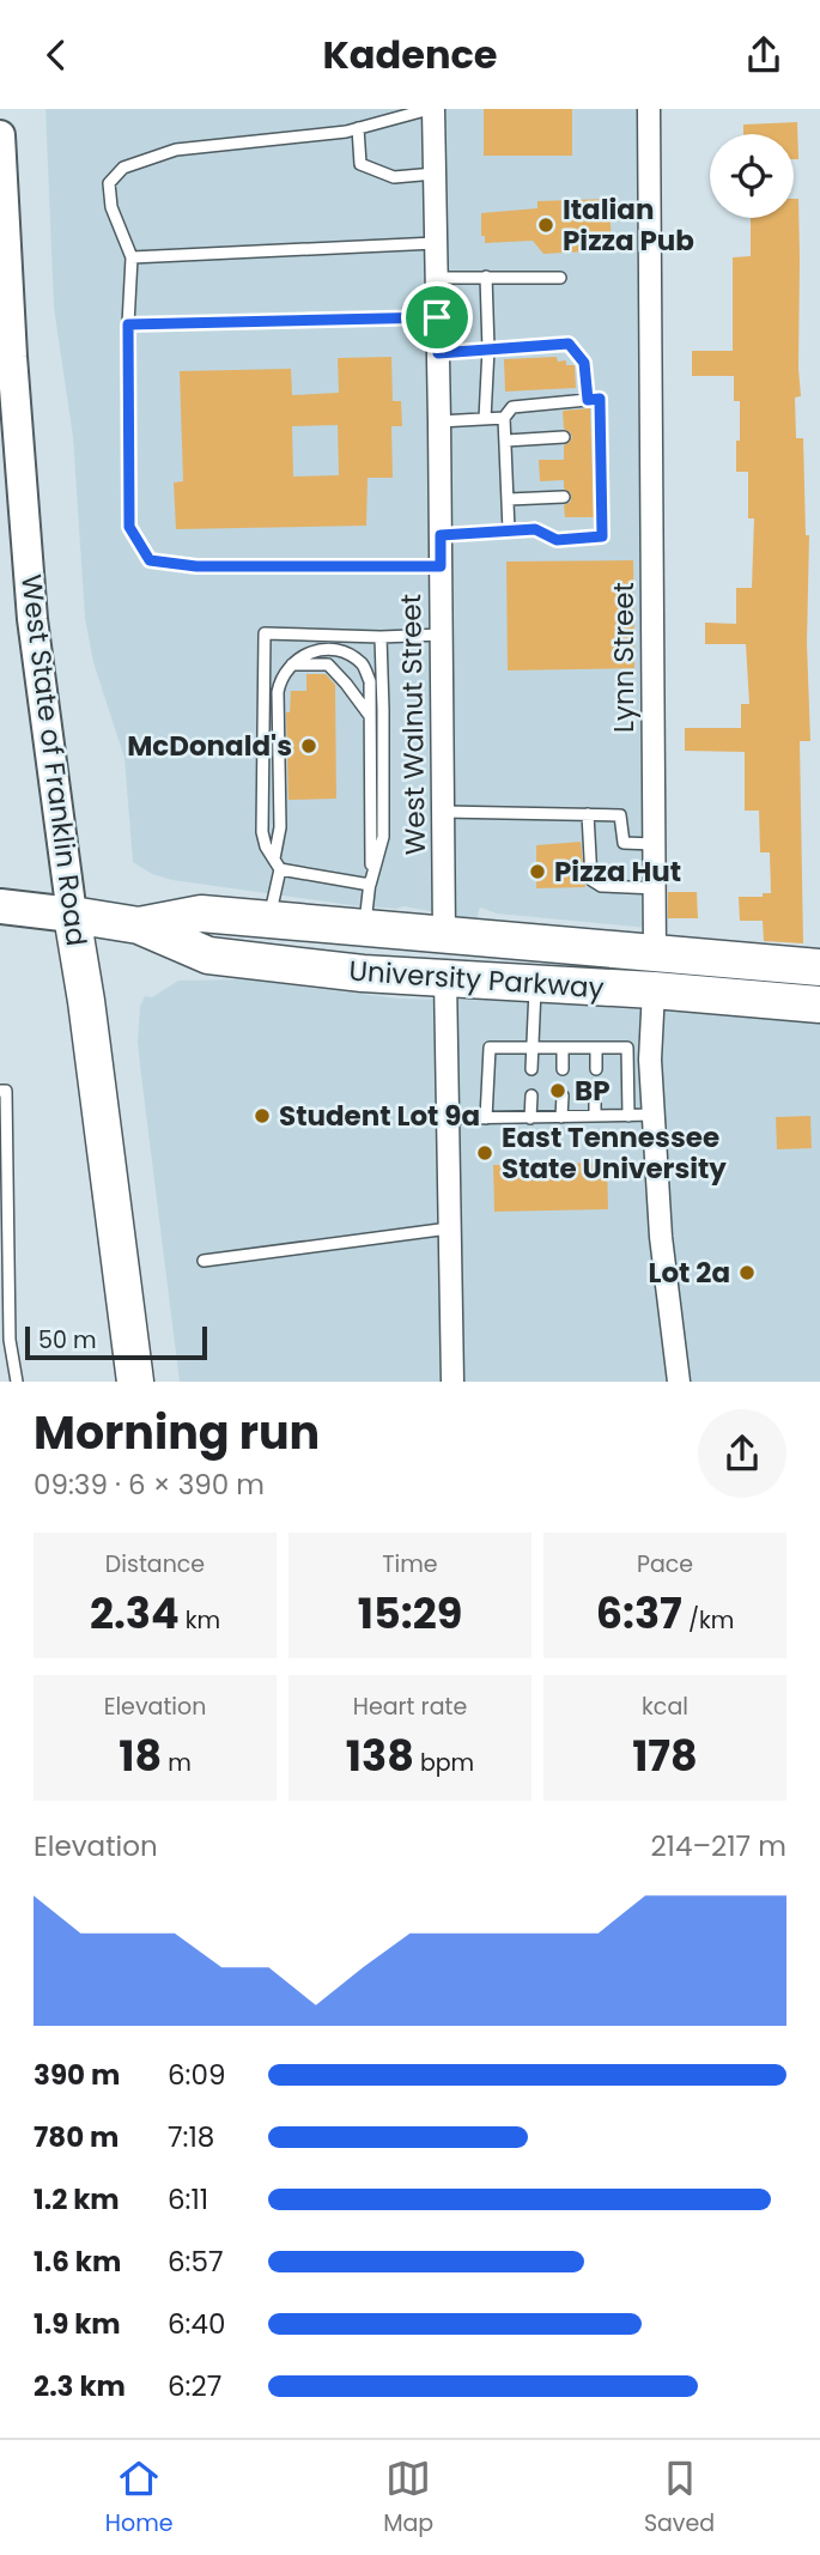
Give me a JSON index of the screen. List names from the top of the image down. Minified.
{"streets":{"highway":["West State of Franklin Road","University Parkway"],"street":["Lynn Street","West Walnut Street"]},"crossings":[["Lynn Street","University Parkway"],["West Walnut Street","University Parkway"],["West State of Franklin Road","University Parkway"]],"places":["Italian Pizza Pub","McDonald's","Pizza Hut","BP","Student Lot 9a","East Tennessee State University","Lot 2a"],"scale_bar":"50 m","page":{"header":"Kadence","scale":"50 m","heading":["Morning run","09:39 · 6 × 390 m"],"stats":[["Distance","2.34 km"],["Time","15:29"],["Pace","6:37 /km"],["Elevation","18 m"],["Heart rate","138 bpm"],["kcal","178"]],"chart":["Elevation","214–217 m"],"list":[{"name":"390 m","note":"6:09"},{"name":"780 m","note":"7:18"},{"name":"1.2 km","note":"6:11"},{"name":"1.6 km","note":"6:57"},{"name":"1.9 km","note":"6:40"},{"name":"2.3 km","note":"6:27"}],"tabs":["Home","Map","Saved"]}}
